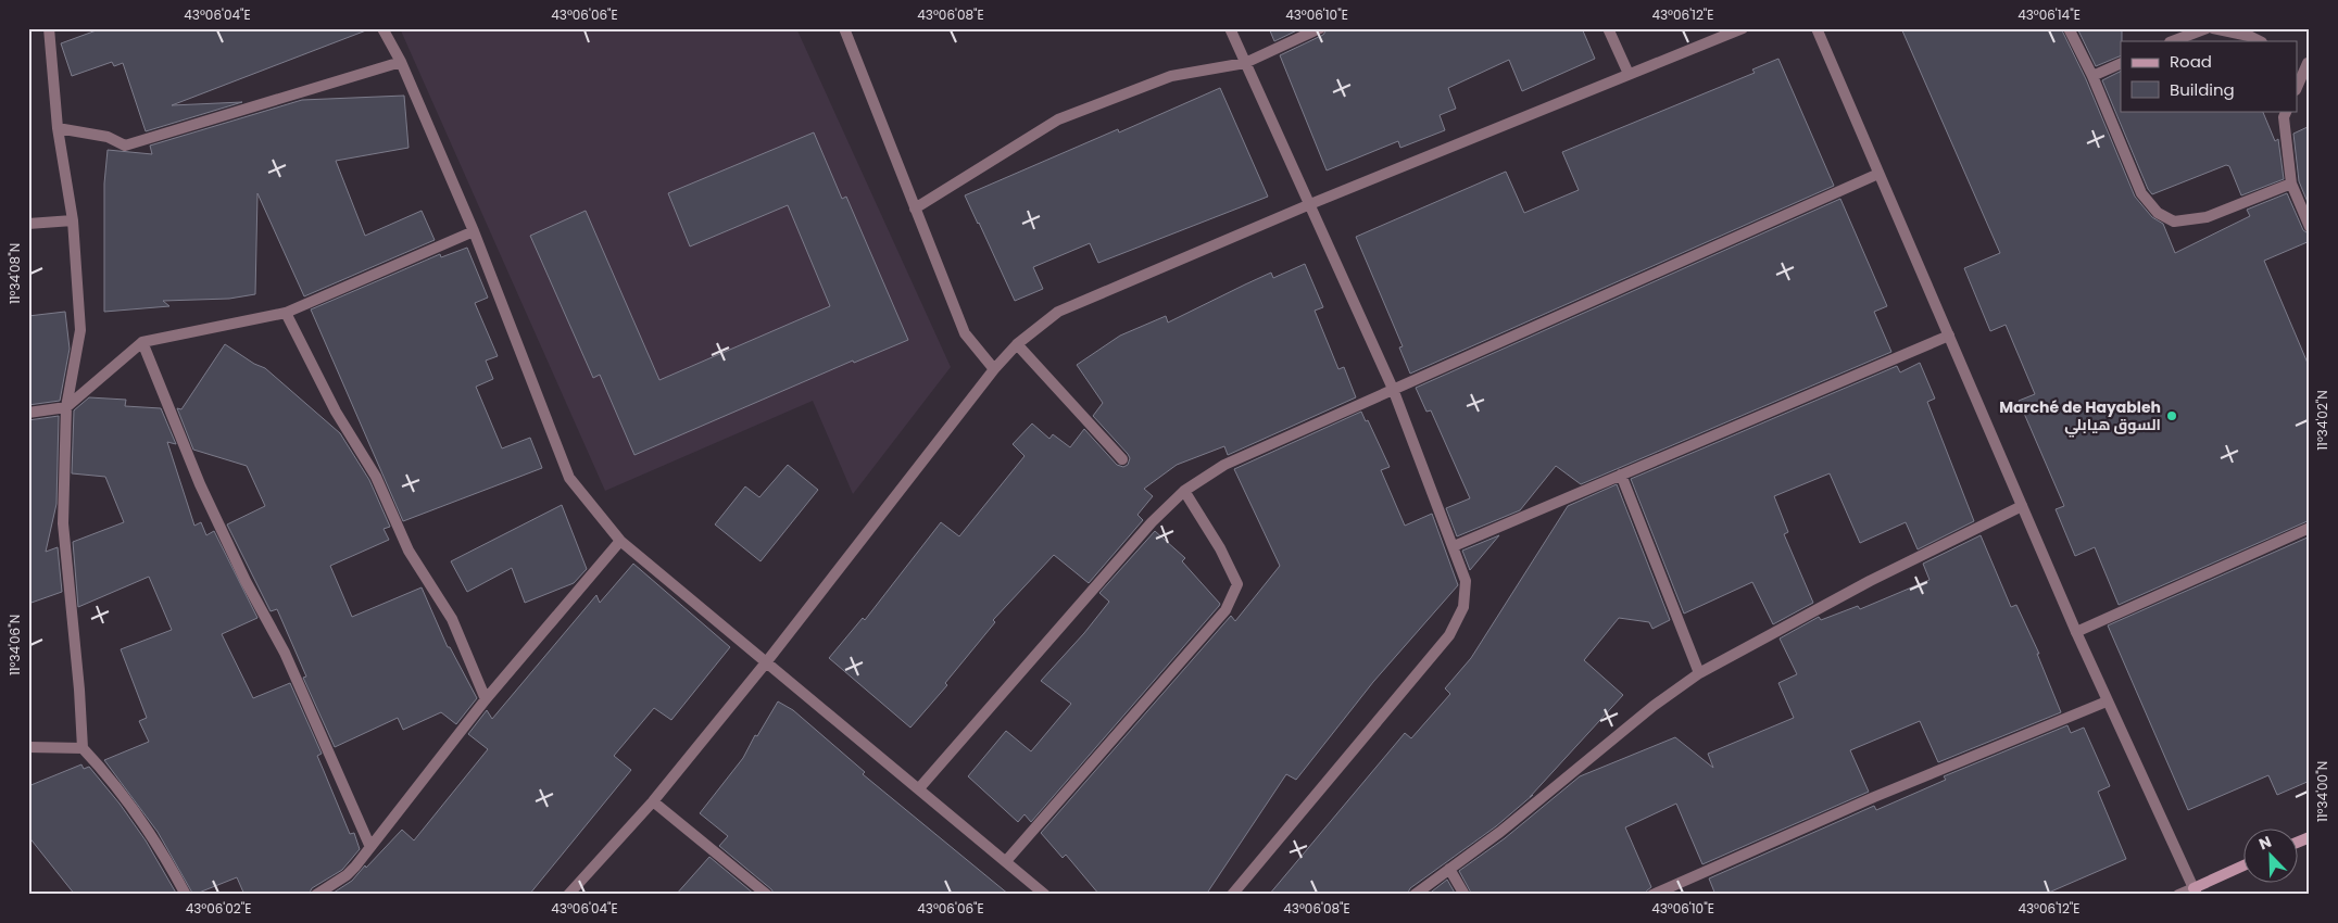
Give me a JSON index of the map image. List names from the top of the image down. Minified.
{"places":["Marché de Hayableh السوق هيابلي"],"legend":["Road","Building"],"north":"top left","coordinates":["43°06'04\"E","43°06'06\"E","43°06'08\"E","43°06'10\"E","43°06'12\"E","43°06'14\"E","11°34'08\"N","11°34'02\"N","11°34'06\"N","11°34'00\"N","43°06'02\"E"]}
